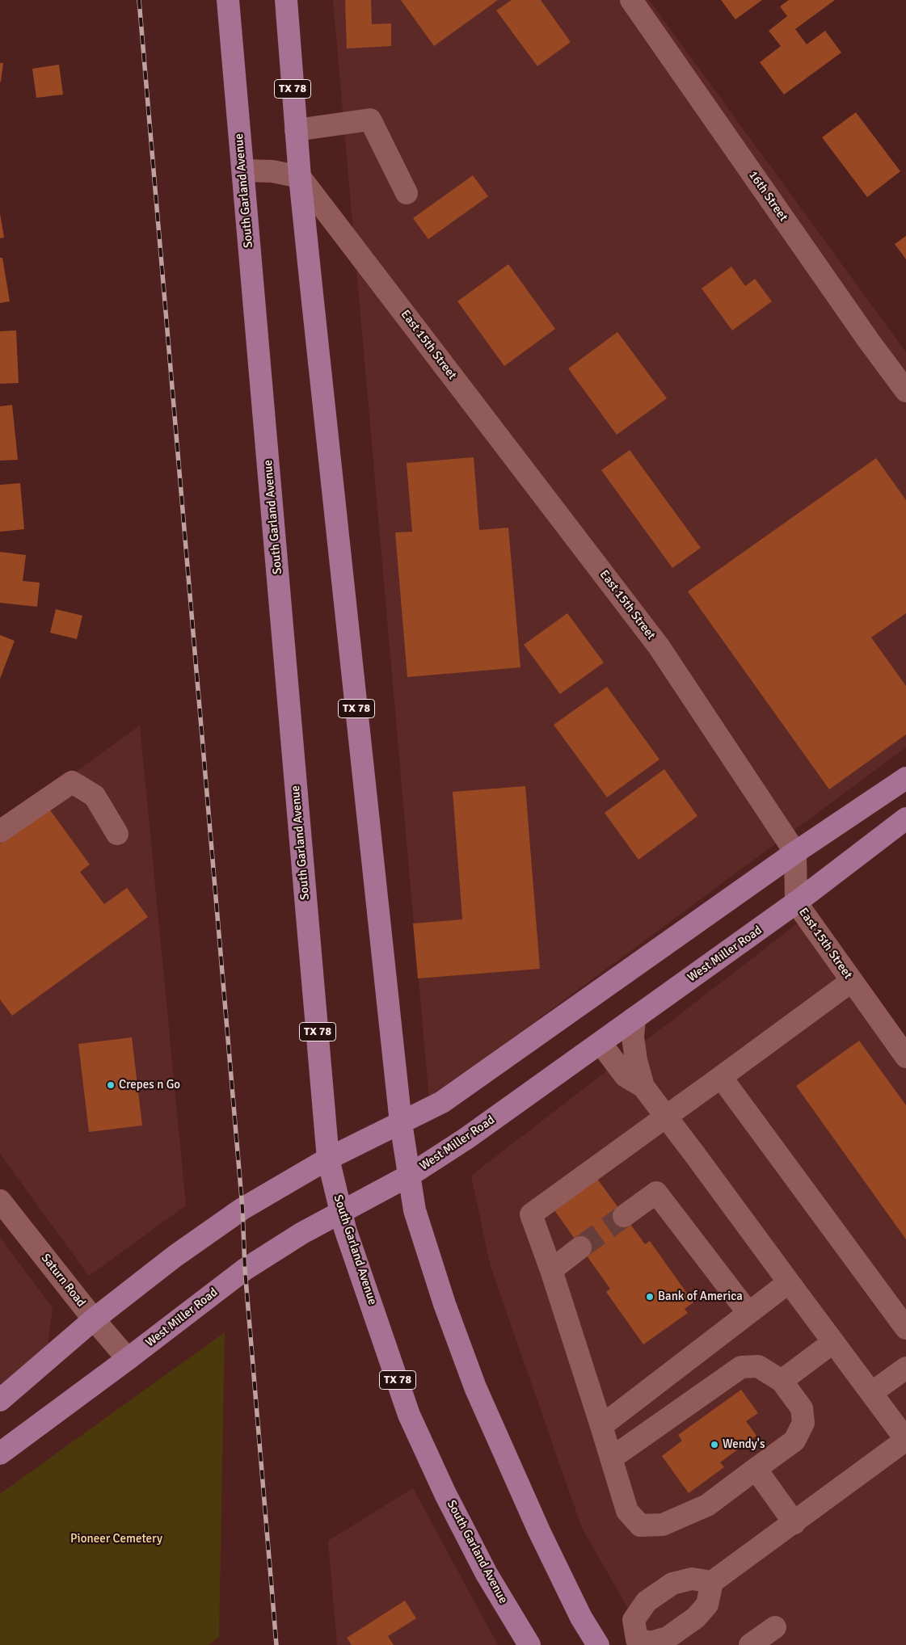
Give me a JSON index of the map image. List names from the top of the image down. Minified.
{"streets":{"main road":["TX 78","South Garland Avenue","West Miller Road"],"street":["16th Street","East 15th Street","Saturn Road"]},"crossings":[["TX 78","East 15th Street"],["TX 78","West Miller Road"],["South Garland Avenue","West Miller Road"],["East 15th Street","West Miller Road"],["West Miller Road","Saturn Road"]],"parks":["Pioneer Cemetery"],"places":["Crepes n Go","Bank of America","Wendy's"]}
